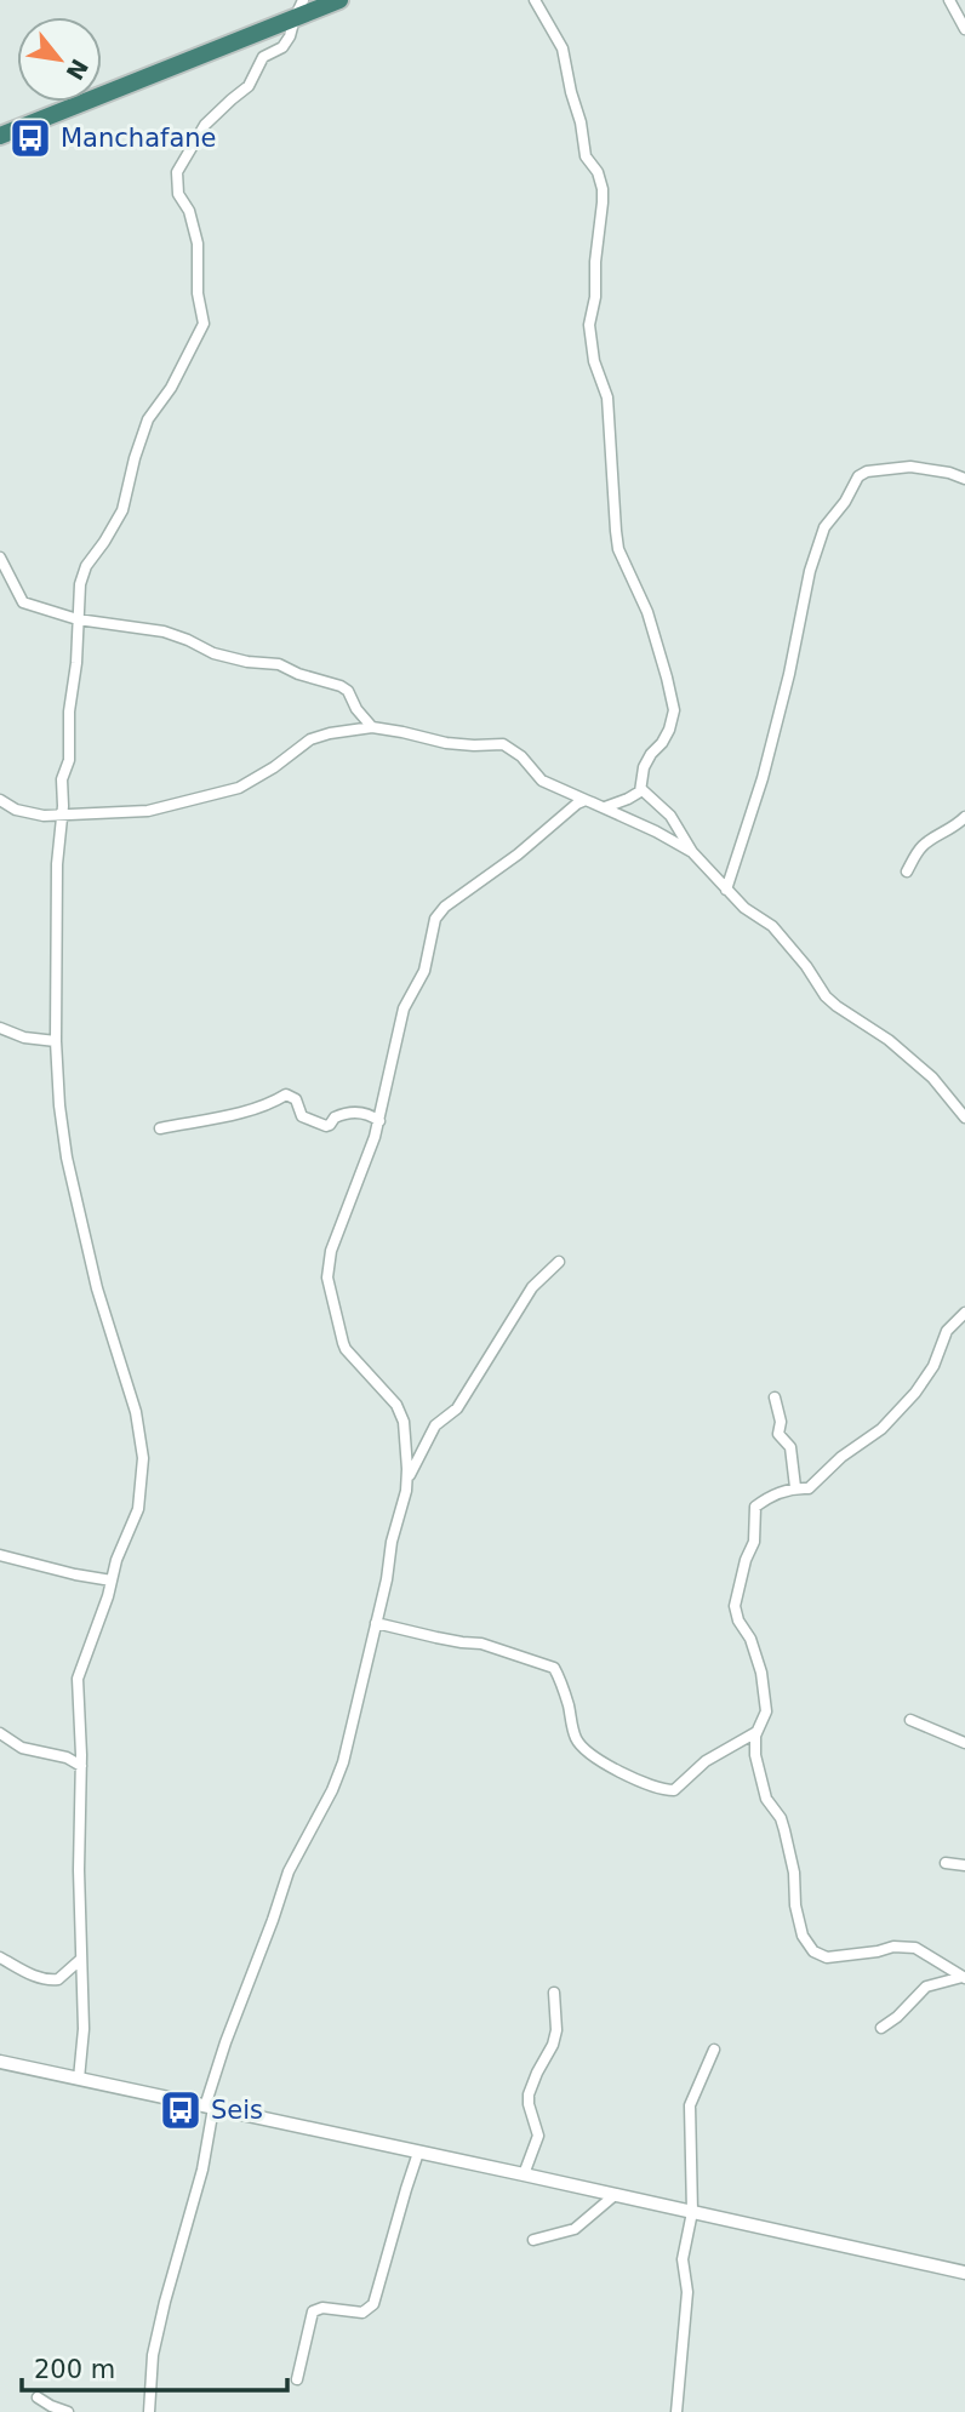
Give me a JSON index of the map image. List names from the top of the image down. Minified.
{"places":{"bus stop":["Manchafane","Seis"]},"scale_bar":"200 m","north":"bottom right"}
